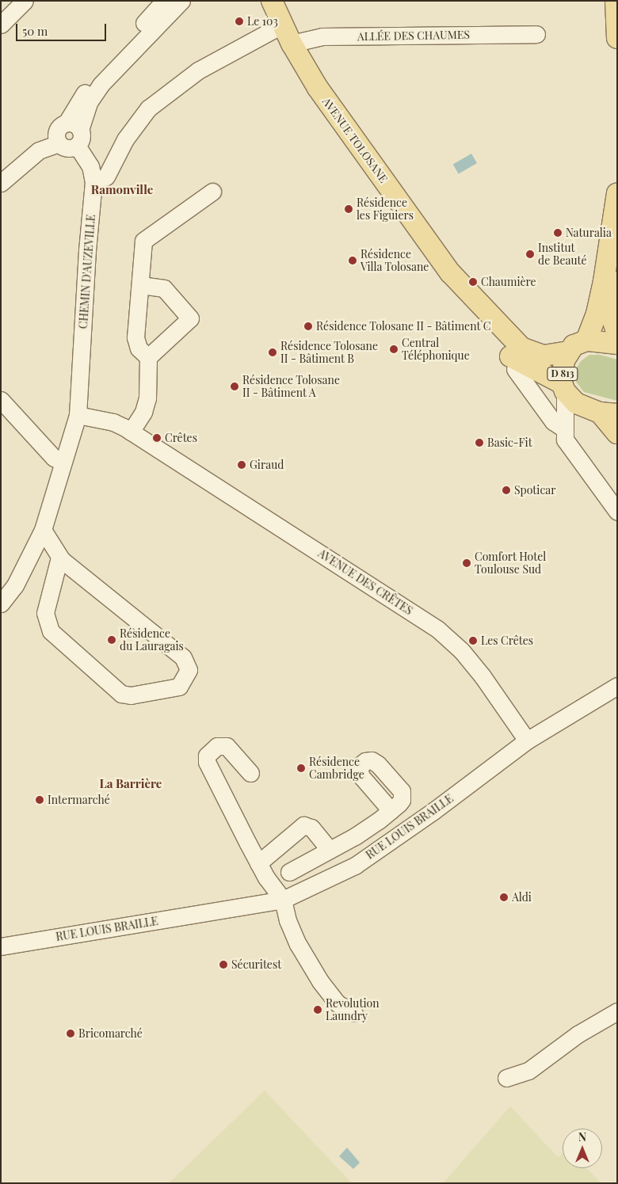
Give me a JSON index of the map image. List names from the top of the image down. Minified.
{"streets":{"main road":["AVENUE TOLOSANE","D 813"],"street":["ALLÉE DES CHAUMES","CHEMIN D'AUZEVILLE","AVENUE DES CRÊTES","RUE LOUIS BRAILLE"]},"crossings":[["ALLÉE DES CHAUMES","AVENUE TOLOSANE"],["AVENUE TOLOSANE","D 813"],["CHEMIN D'AUZEVILLE","AVENUE DES CRÊTES"],["AVENUE DES CRÊTES","RUE LOUIS BRAILLE"]],"districts":["Ramonville","La Barrière"],"places":["Le 103","Résidence les Figuiers","Naturalia","Institut de Beauté","Résidence Villa Tolosane","Chaumière","Résidence Tolosane II - Bâtiment C","Central Téléphonique","Résidence Tolosane II - Bâtiment B","Résidence Tolosane II - Bâtiment A","Crêtes","Basic-Fit","Giraud","Spoticar","Comfort Hotel Toulouse Sud","Résidence du Lauragais","Les Crêtes","Résidence Cambridge","Intermarché","Aldi","Sécuritest","Revolution Laundry","Bricomarché"],"scale_bar":"50 m","north":"top"}
